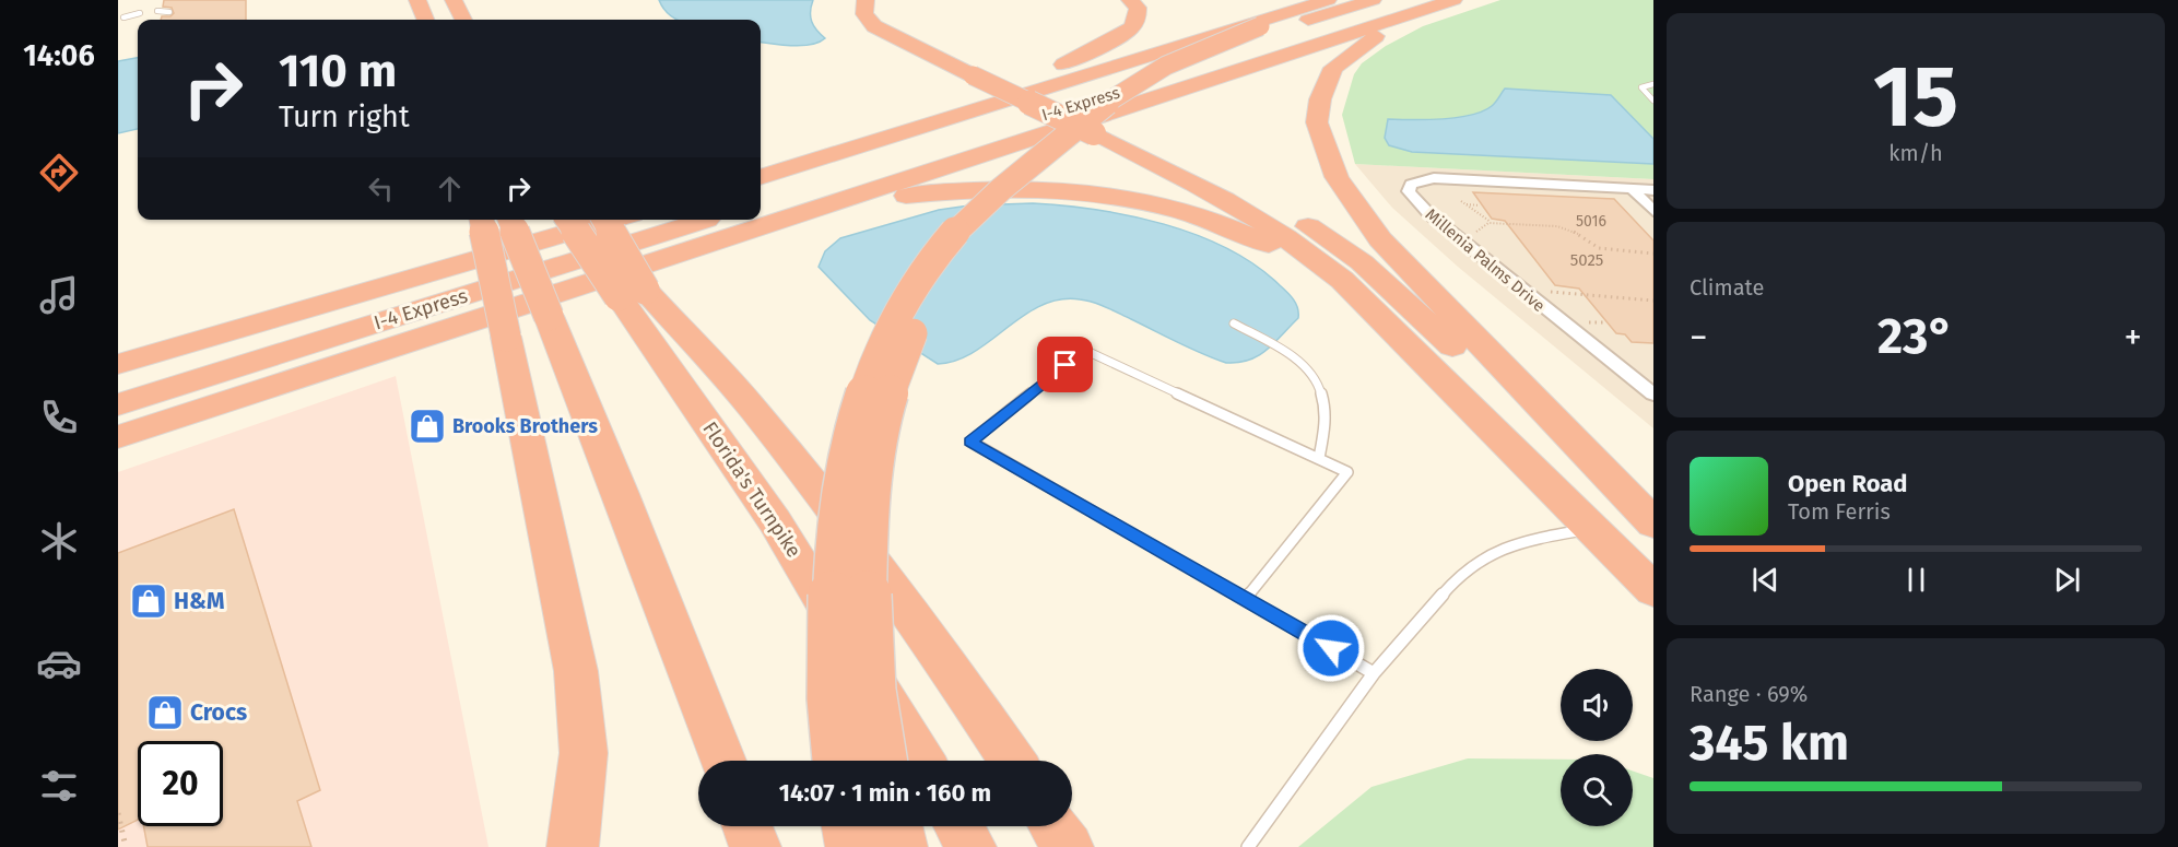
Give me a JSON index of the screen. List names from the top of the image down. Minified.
{"streets":{"highway":["I-4 Express","Florida's Turnpike"],"street":["Millenia Palms Drive"]},"places":{"shop":["Brooks Brothers","H&M","Crocs"]},"house_numbers":["5016","5025"],"page":{"tabs":"14:06","tile":[["15","km/h"],"Climate",["Range · 69%","345 km"]],"turn":["110 m","Turn right"],"heat":["−","23°","+"],"song":["Open Road","Tom Ferris"],"limit":"20","trip":"14:07 · 1 min · 160 m"}}
